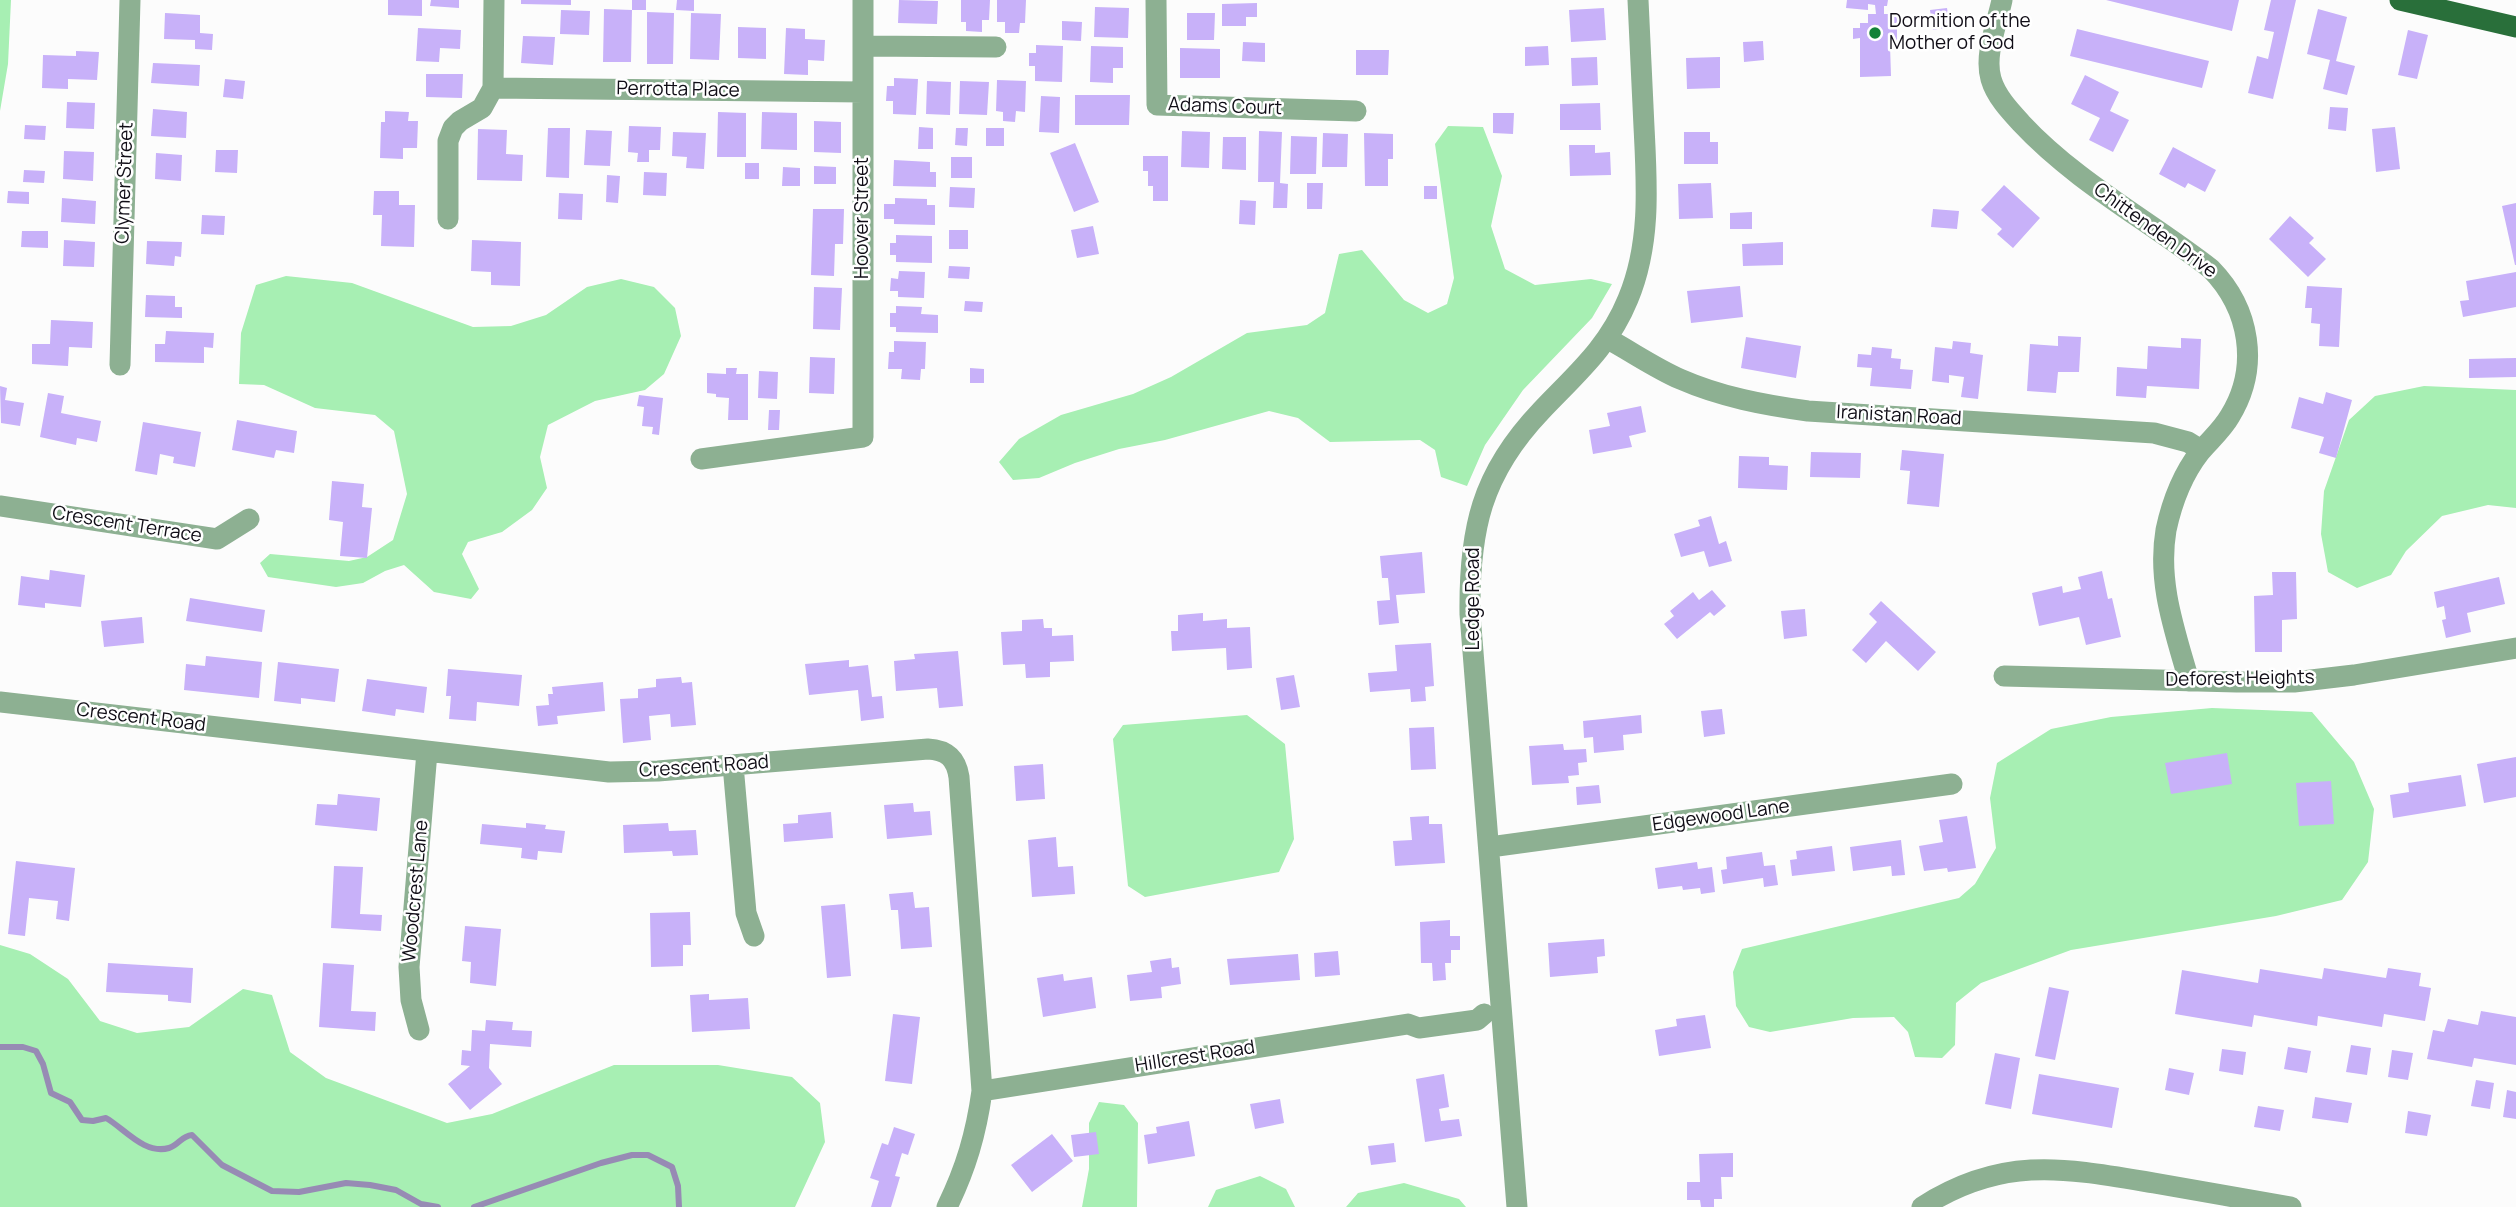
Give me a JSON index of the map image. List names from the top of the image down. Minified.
{"streets":{"street":["Perrotta Place","Adams Court","Clymer Street","Hoover Street","Chittenden Drive","Iranistan Road","Crescent Terrace","Ledge Road","Deforest Heights","Crescent Road","Edgewood Lane","Woodcrest Lane","Hillcrest Road"]},"crossings":[["Perrotta Place","Hoover Street"],["Chittenden Drive","Iranistan Road"],["Chittenden Drive","Deforest Heights"],["Iranistan Road","Ledge Road"],["Ledge Road","Edgewood Lane"],["Ledge Road","Hillcrest Road"],["Crescent Road","Woodcrest Lane"],["Crescent Road","Hillcrest Road"]],"places":["Dormition of the Mother of God"]}
